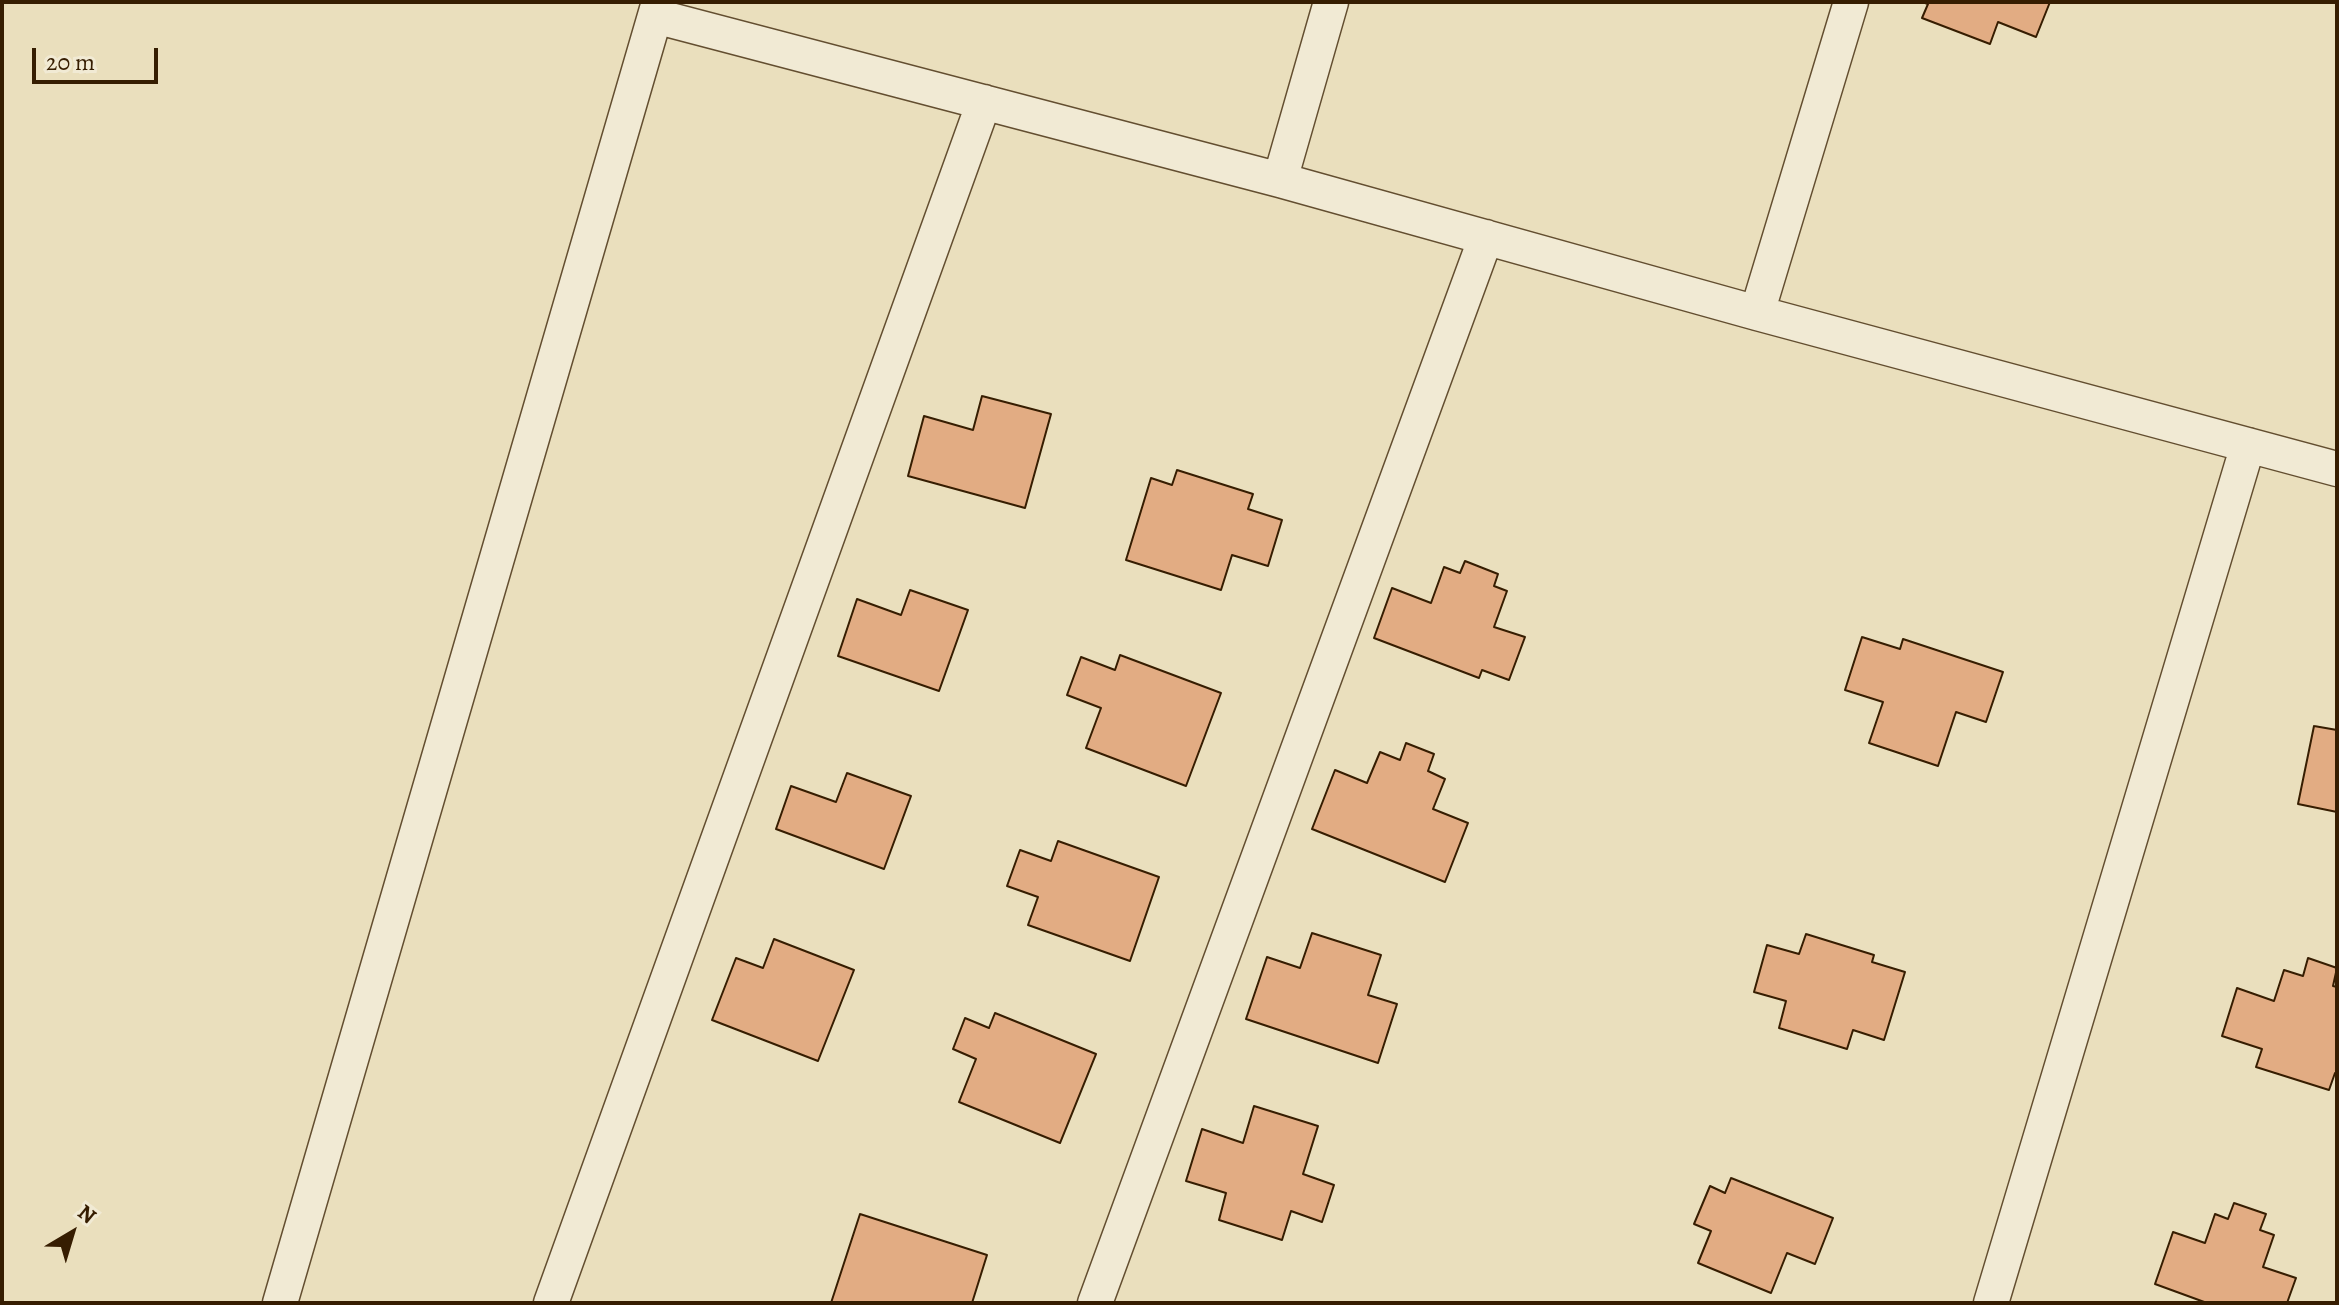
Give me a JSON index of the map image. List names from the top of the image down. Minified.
{"scale_bar":"20 m","north":"top right"}
